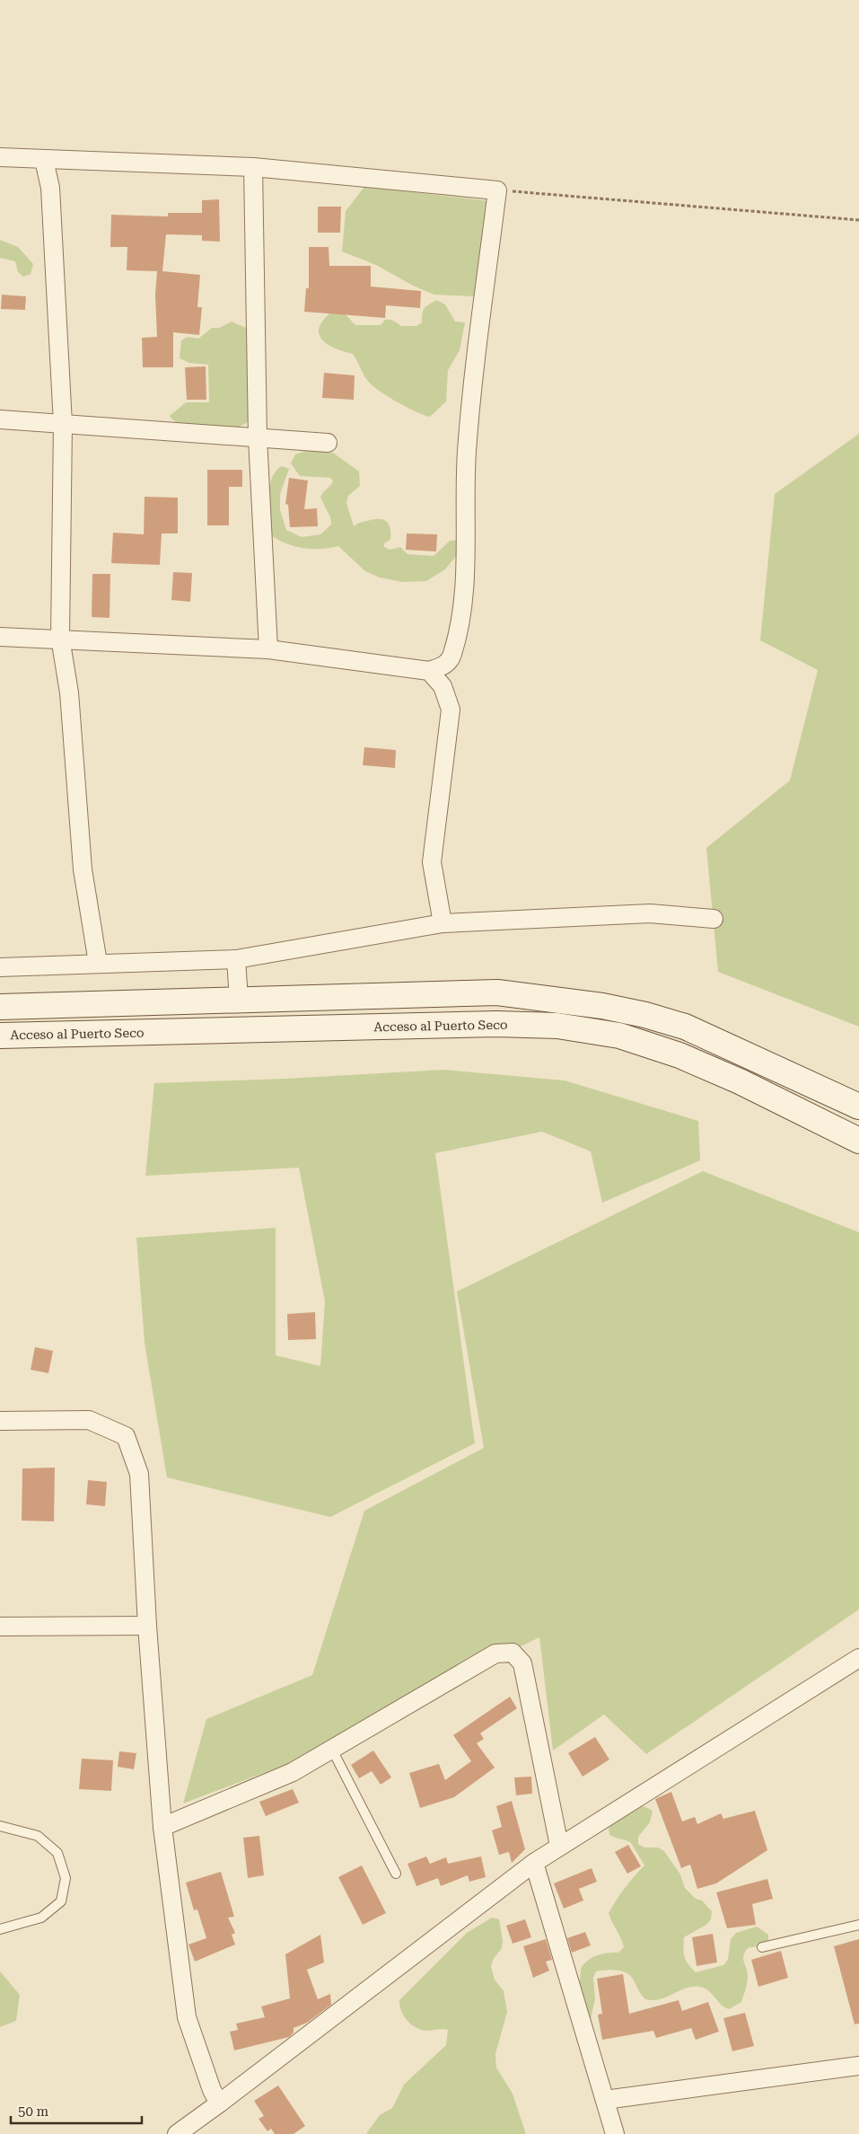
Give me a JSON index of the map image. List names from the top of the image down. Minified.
{"streets":{"main road":["Acceso al Puerto Seco"]},"scale_bar":"50 m"}
